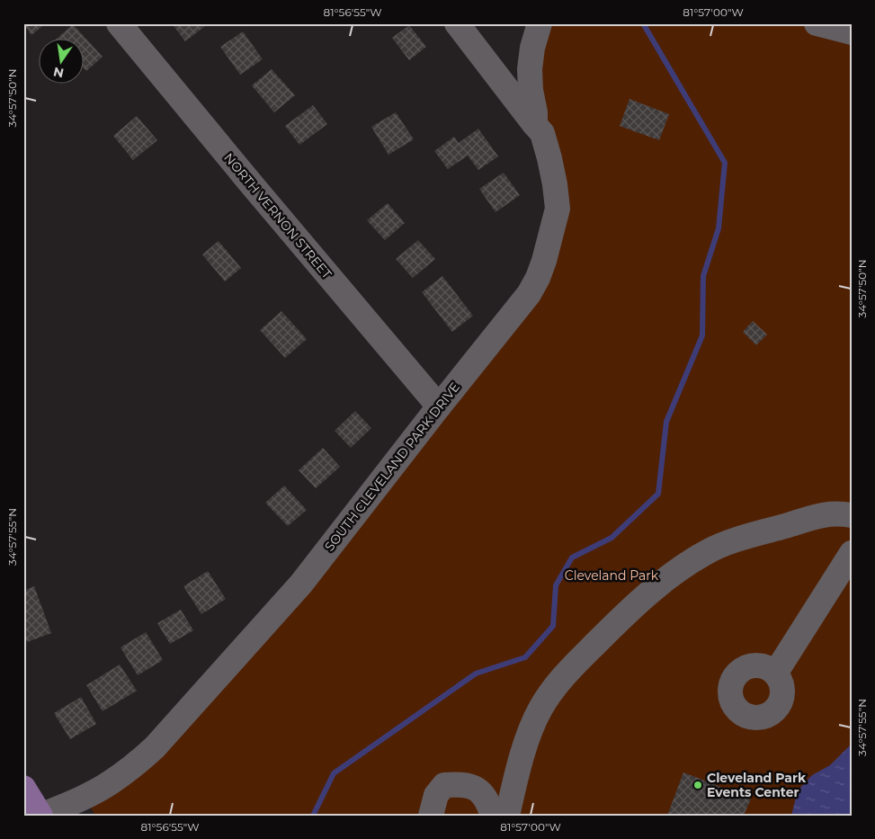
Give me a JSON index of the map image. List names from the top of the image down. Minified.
{"streets":{"street":["NORTH VERNON STREET","SOUTH CLEVELAND PARK DRIVE"]},"crossings":[["NORTH VERNON STREET","SOUTH CLEVELAND PARK DRIVE"]],"parks":["Cleveland Park"],"places":["Cleveland Park Events Center"],"north":"bottom","coordinates":["81°56'55\"W","81°57'00\"W","34°57'50\"N","34°57'55\"N"]}
